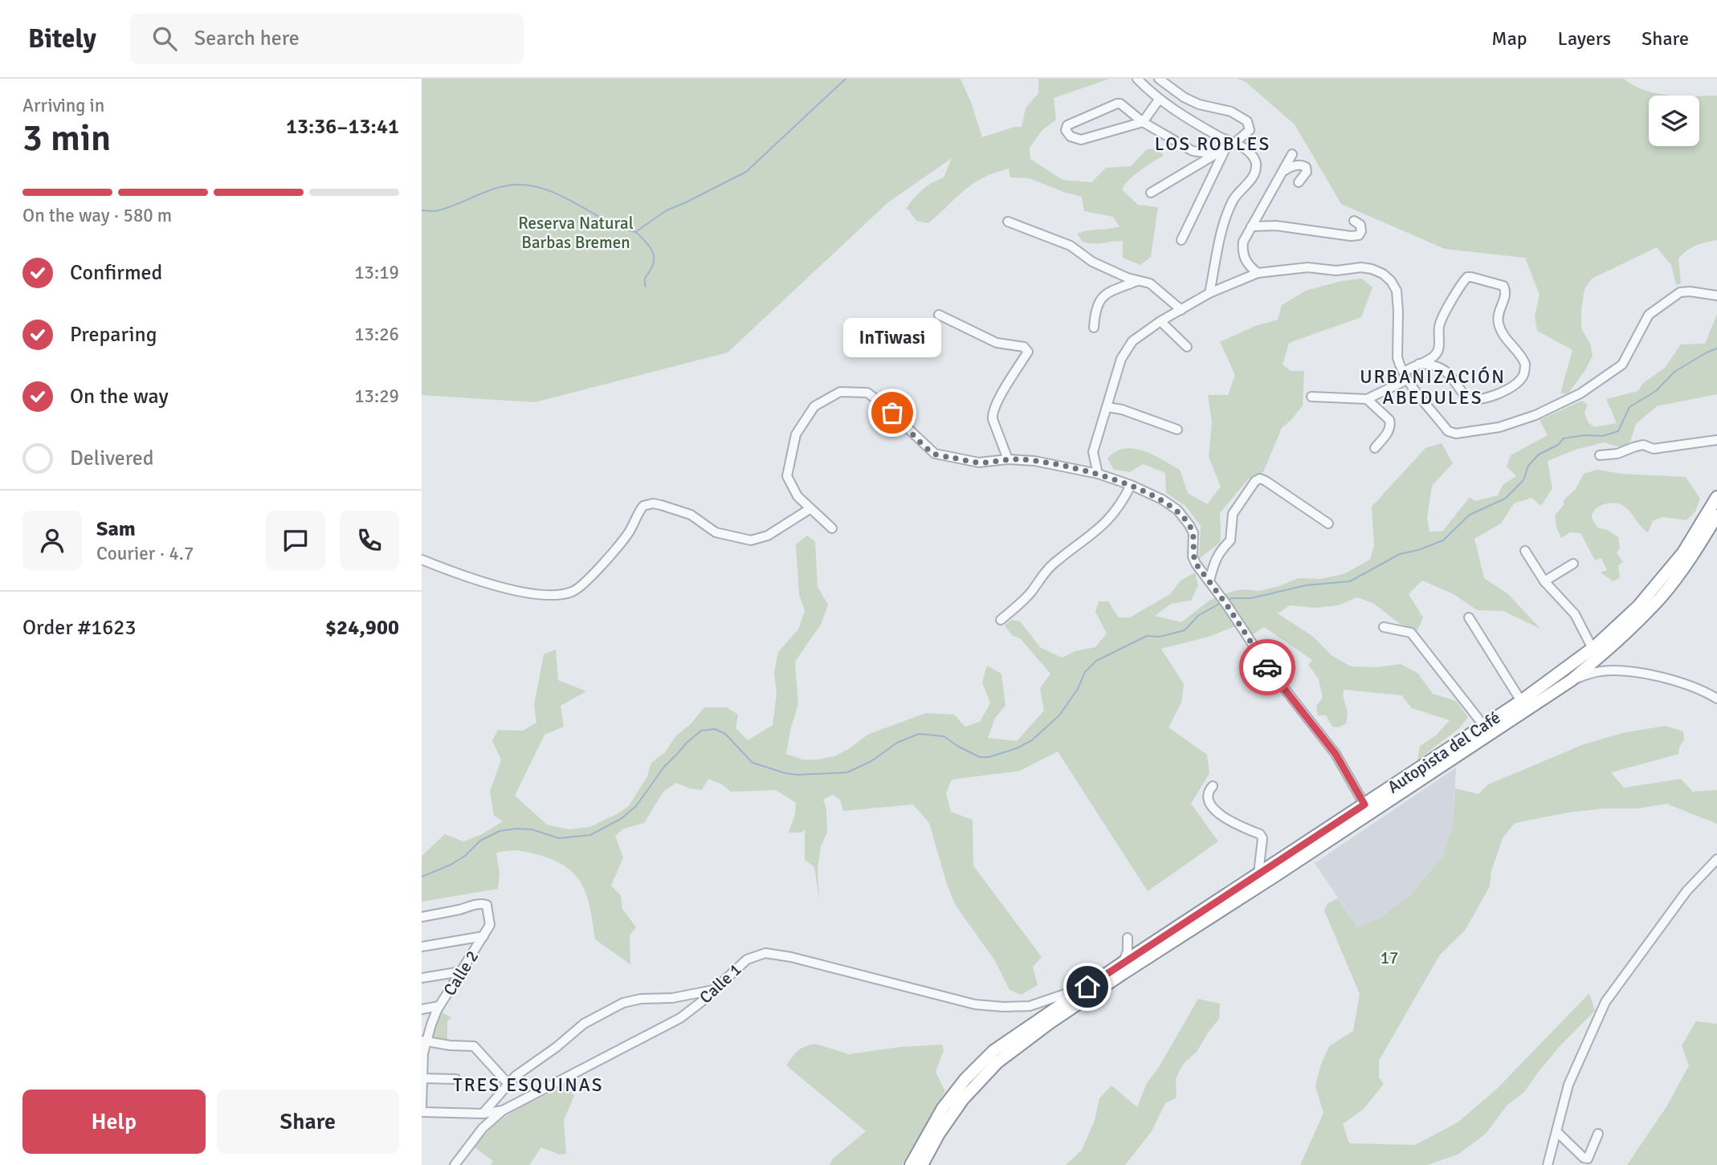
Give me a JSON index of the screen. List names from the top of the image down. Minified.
{"streets":{"highway":["Autopista del Café"],"street":["Calle 2","Calle 1"]},"crossings":[["Autopista del Café","Calle 1"]],"districts":["LOS ROBLES","URBANIZACIÓN ABEDULES","TRES ESQUINAS"],"parks":["Reserva Natural Barbas Bremen","17"],"places":["InTiwasi"],"page":{"header":"Bitely","search":"Search here","nav":["Map","Layers","Share"],"heading":["3 min","Arriving in","13:36–13:41"],"panel":["Sam","Courier · 4.7","Order #1623","$24,900"],"bar":"On the way · 580 m","list":[["Confirmed","13:19"],["Preparing","13:26"],["On the way","13:29"],"Delivered"],"bubble":"InTiwasi","buttons":["Help","Share"]}}
